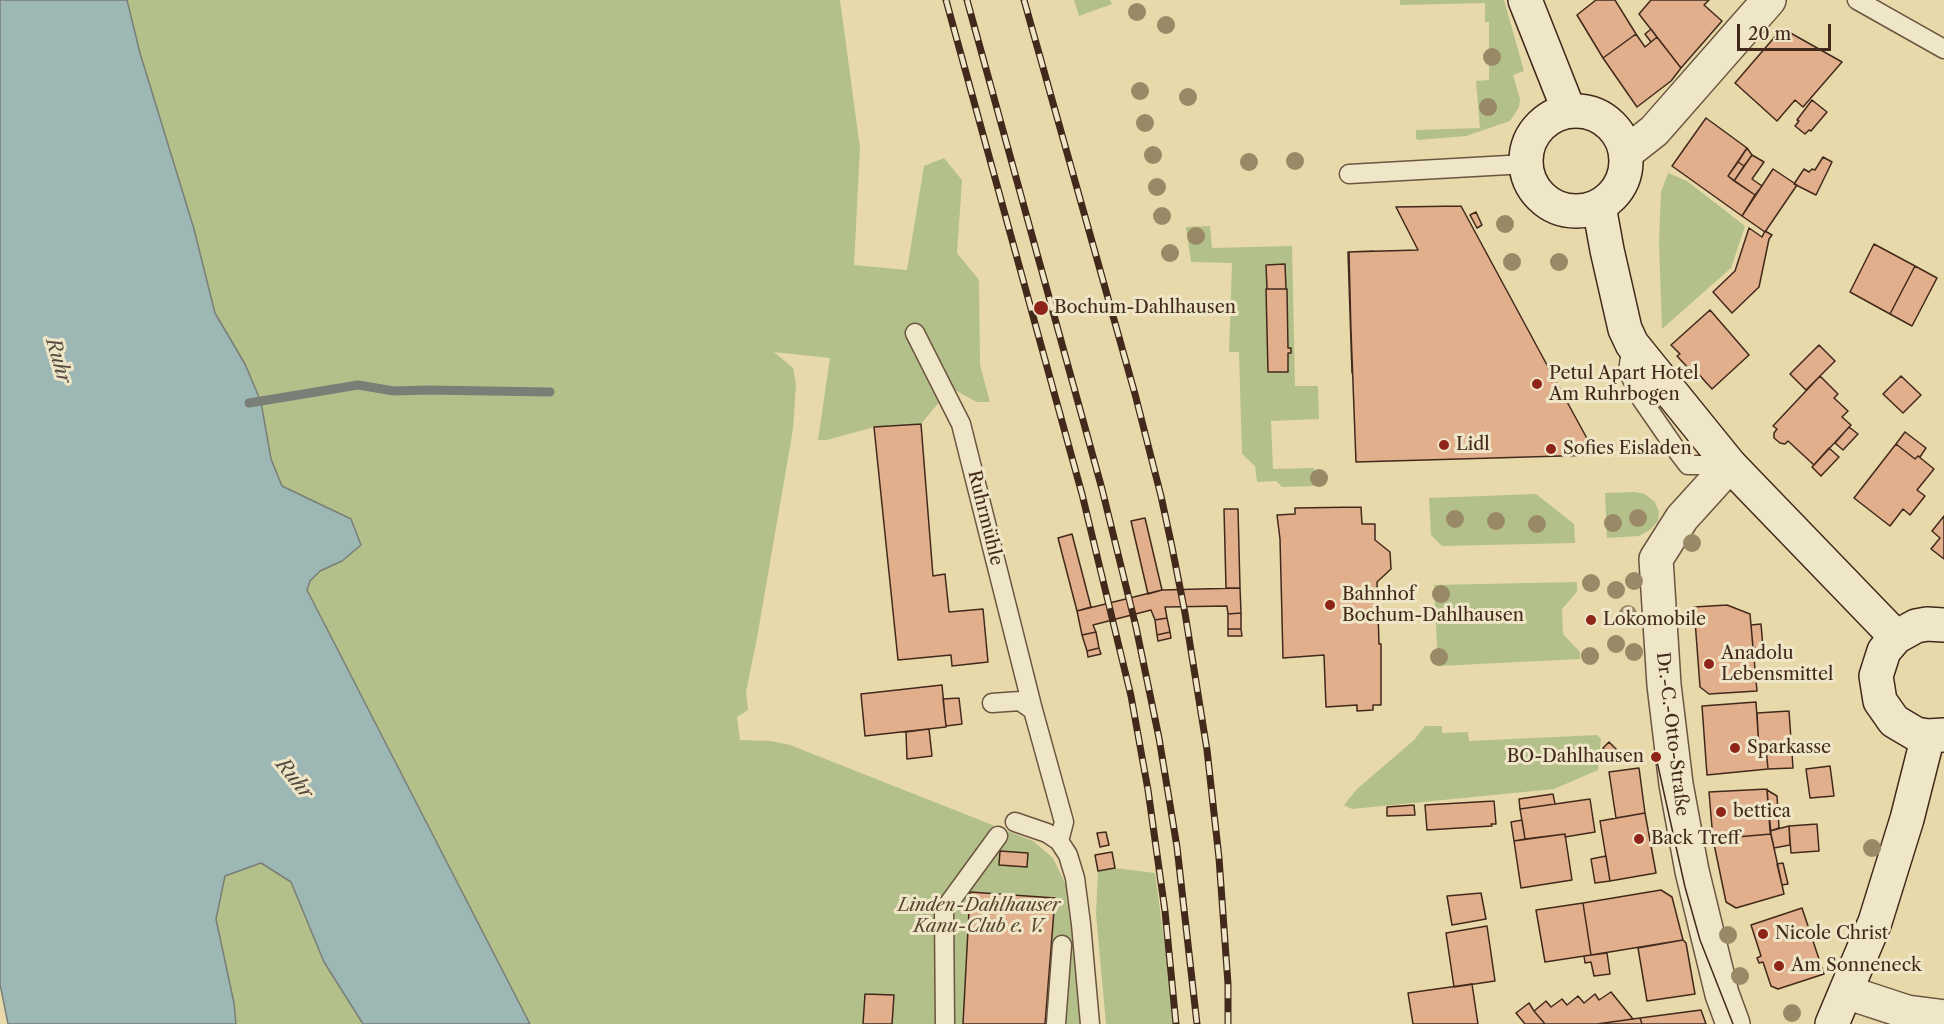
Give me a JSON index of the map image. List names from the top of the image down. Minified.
{"streets":{"street":["Dr.-C.-Otto-Straße"],"lane":["Ruhrmühle"]},"water":["Ruhr"],"parks":["Linden-Dahlhauser Kanu-Club e. V."],"places":["Bochum-Dahlhausen","Petul Apart Hotel Am Ruhrbogen","Lidl","Sofies Eisladen","Bahnhof Bochum-Dahlhausen","Lokomobile","Anadolu Lebensmittel","Sparkasse","BO-Dahlhausen","bettica","Back Treff","Nicole Christ","Am Sonneneck"],"scale_bar":"20 m"}
